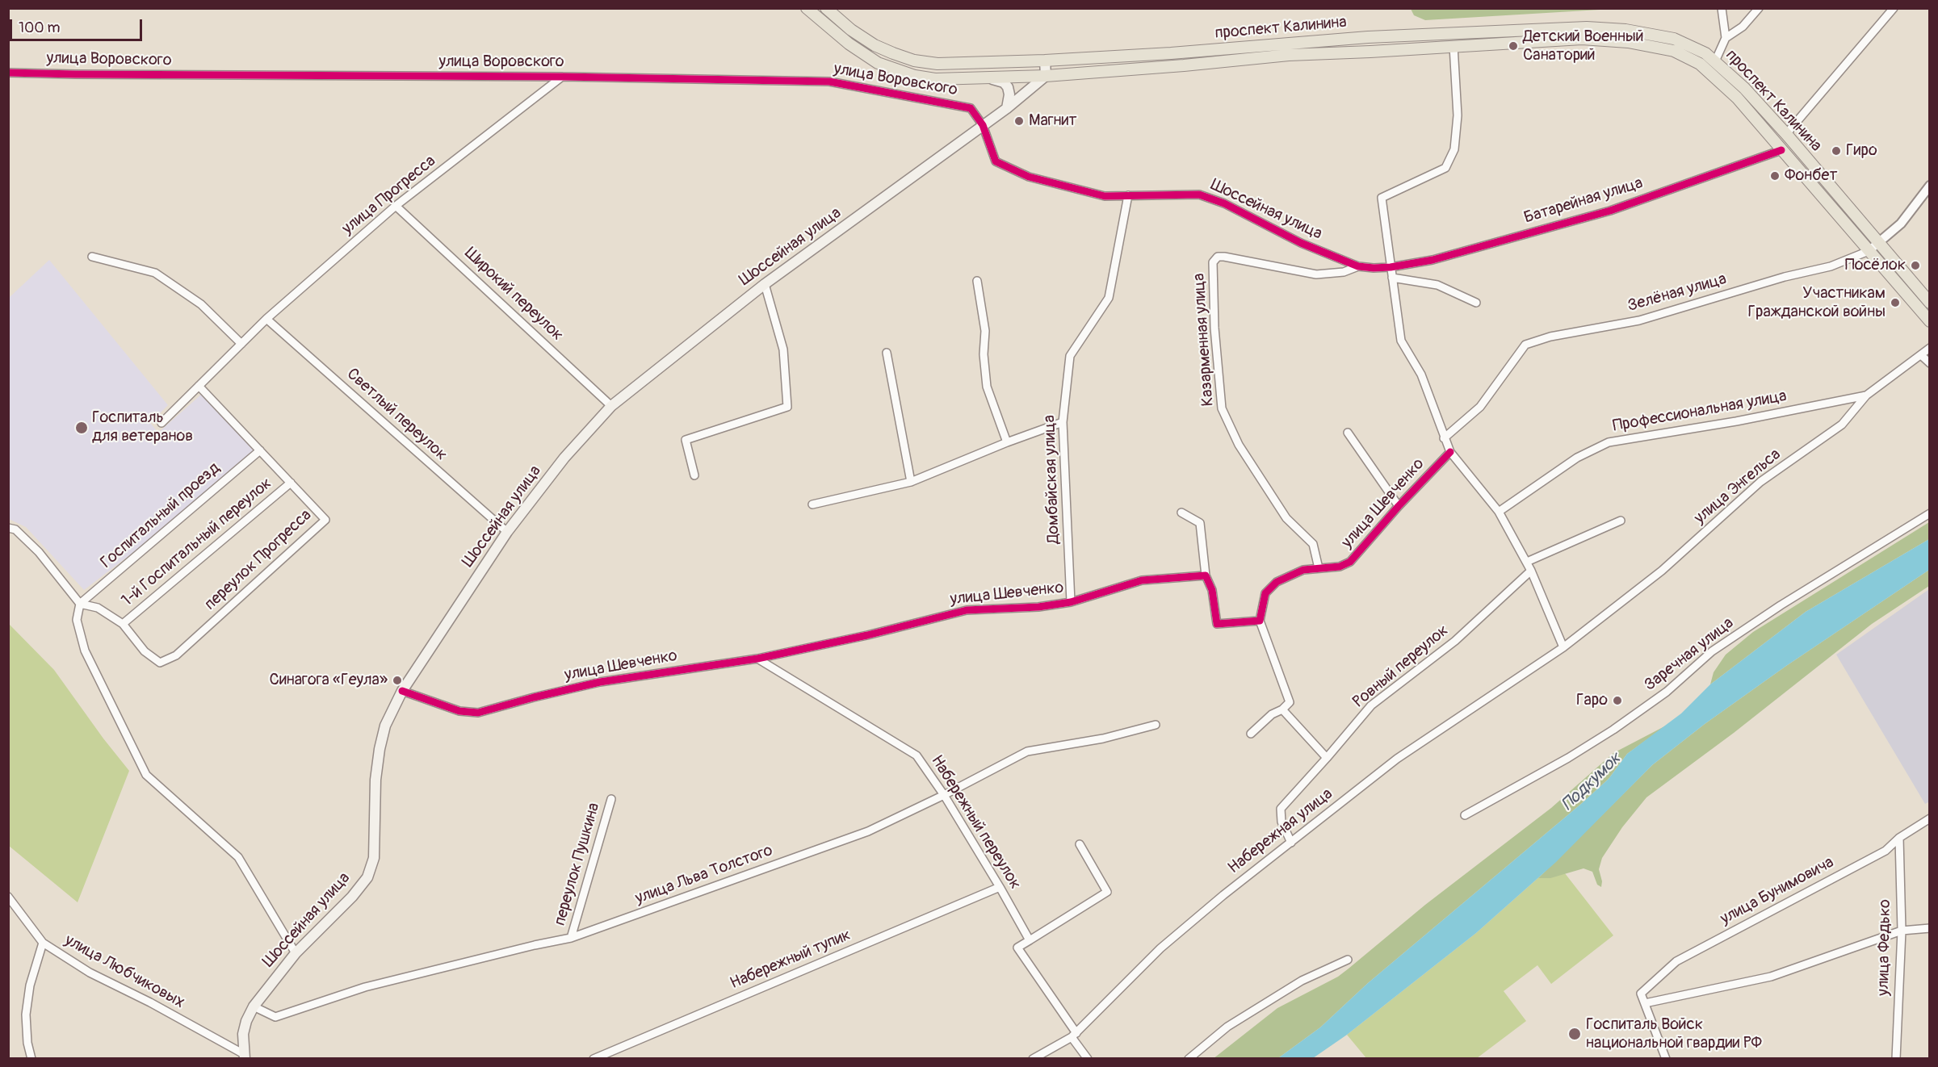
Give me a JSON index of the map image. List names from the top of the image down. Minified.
{"streets":{"main road":["проспект Калинина","Шоссейная улица"],"street":["улица Воровского","улица Прогресса","Батарейная улица","Зелёная улица","Широкий переулок","Казарменная улица","Профессиональная улица","Светлый переулок","Домбайская улица","улица Энгельса","улица Шевченко","Госпитальный проезд","1-й Госпитальный переулок","переулок Прогресса","Заречная улица","Ровный переулок","Набережный переулок","Набережная улица","переулок Пушкина","улица Льва Толстого","улица Бунимовича","улица Федько","Набережный тупик","улица Любчиковых"]},"crossings":[["проспект Калинина","Батарейная улица"],["проспект Калинина","Шоссейная улица"],["проспект Калинина","Зелёная улица"],["улица Воровского","улица Прогресса"],["улица Воровского","Шоссейная улица"],["улица Прогресса","Широкий переулок"],["улица Прогресса","Светлый переулок"],["улица Прогресса","переулок Прогресса"],["Батарейная улица","Шоссейная улица"],["Шоссейная улица","Широкий переулок"],["Шоссейная улица","Казарменная улица"],["Шоссейная улица","Светлый переулок"],["Шоссейная улица","Домбайская улица"],["Шоссейная улица","улица Шевченко"],["Шоссейная улица","улица Льва Толстого"],["Шоссейная улица","улица Любчиковых"],["Казарменная улица","улица Шевченко"],["Профессиональная улица","улица Энгельса"],["Домбайская улица","улица Шевченко"],["улица Энгельса","Набережная улица"],["улица Шевченко","Набережный переулок"],["Госпитальный проезд","переулок Прогресса"],["1-й Госпитальный переулок","переулок Прогресса"],["Ровный переулок","Набережная улица"],["Набережный переулок","улица Льва Толстого"],["Набережный переулок","Набережный тупик"],["переулок Пушкина","улица Льва Толстого"],["улица Бунимовича","улица Федько"]],"water":["Подкумок"],"places":["Детский Военный Санаторий","Магнит","Гиро","Фонбет","Посёлок","Участникам Гражданской войны","Госпиталь для ветеранов","Синагога «Геула»","Гаро","Госпиталь Войск национальной гвардии РФ"],"scale_bar":"100 m"}
